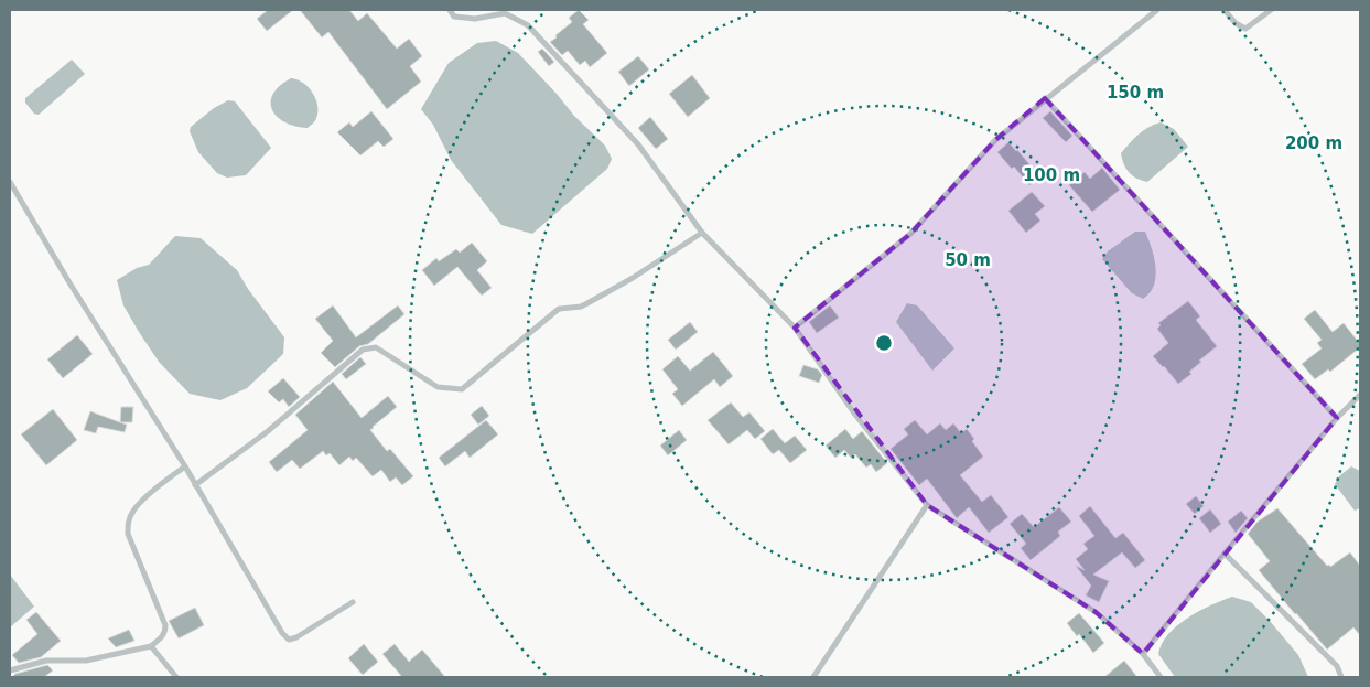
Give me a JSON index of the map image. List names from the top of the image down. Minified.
{"rings":["150 m","200 m","100 m","50 m"]}
